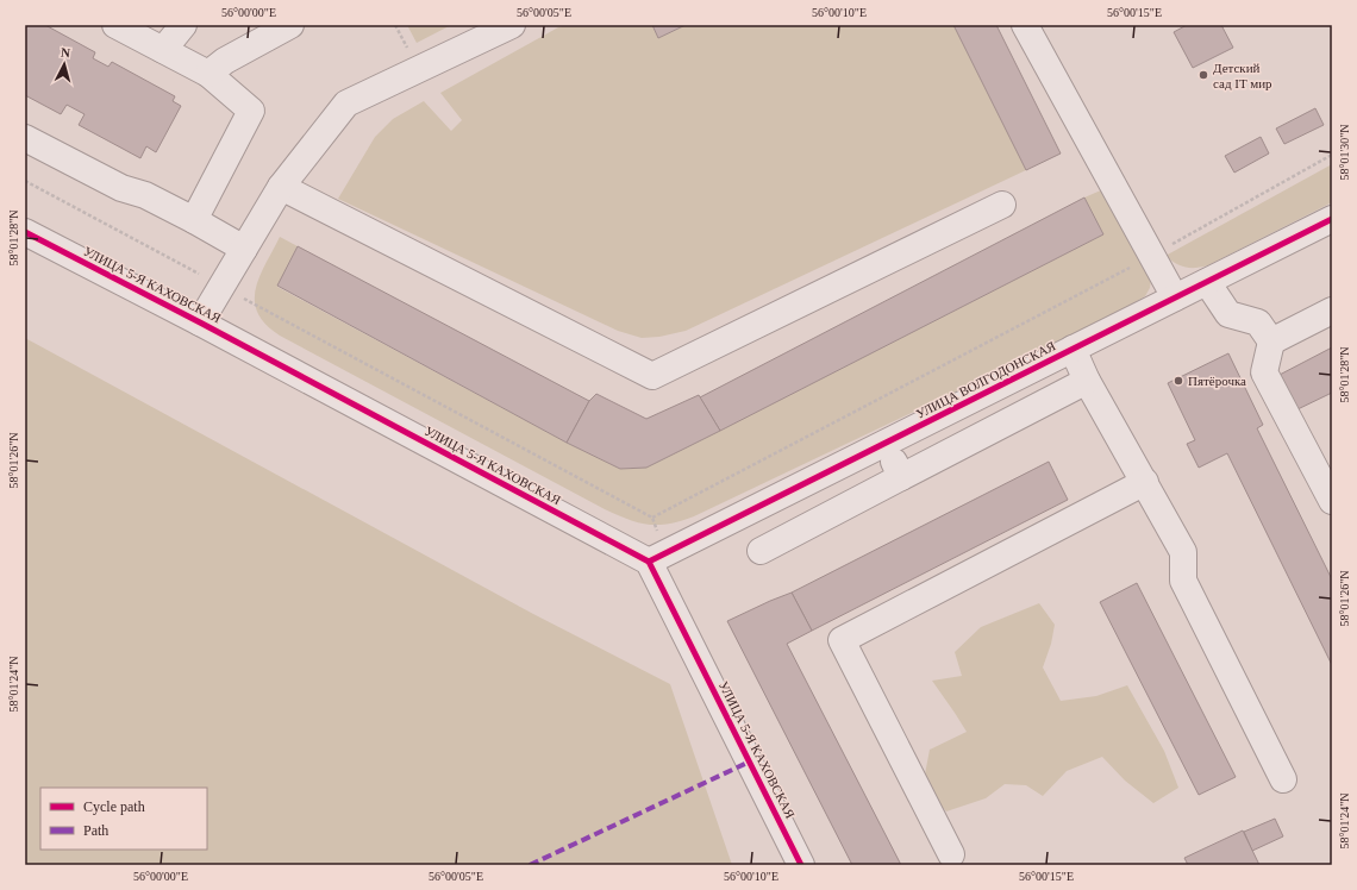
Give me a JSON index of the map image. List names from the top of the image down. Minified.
{"streets":{"street":["УЛИЦА 5-Я КАХОВСКАЯ","УЛИЦА ВОЛГОДОНСКАЯ"]},"crossings":[["УЛИЦА 5-Я КАХОВСКАЯ","УЛИЦА ВОЛГОДОНСКАЯ"]],"places":["Детский сад IT мир","Пятёрочка"],"legend":["Cycle path","Path"],"north":"top","coordinates":["56°00'00\"E","56°00'05\"E","56°00'10\"E","56°00'15\"E","58°01'30\"N","58°01'28\"N","58°01'26\"N","58°01'24\"N"]}
